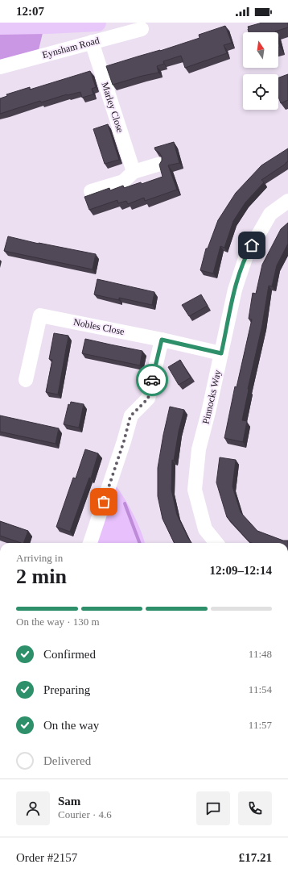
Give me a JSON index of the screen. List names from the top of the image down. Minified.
{"streets":{"main road":["Eynsham Road"],"street":["Marley Close","Nobles Close","Pinnocks Way"]},"crossings":[["Eynsham Road","Marley Close"],["Nobles Close","Pinnocks Way"]],"north":"top","page":{"status":"12:07","heading":["2 min","Arriving in","12:09–12:14"],"panel":["Sam","Courier · 4.6","Order #2157","£17.21"],"bar":"On the way · 130 m","list":[["Confirmed","11:48"],["Preparing","11:54"],["On the way","11:57"],"Delivered"]}}
